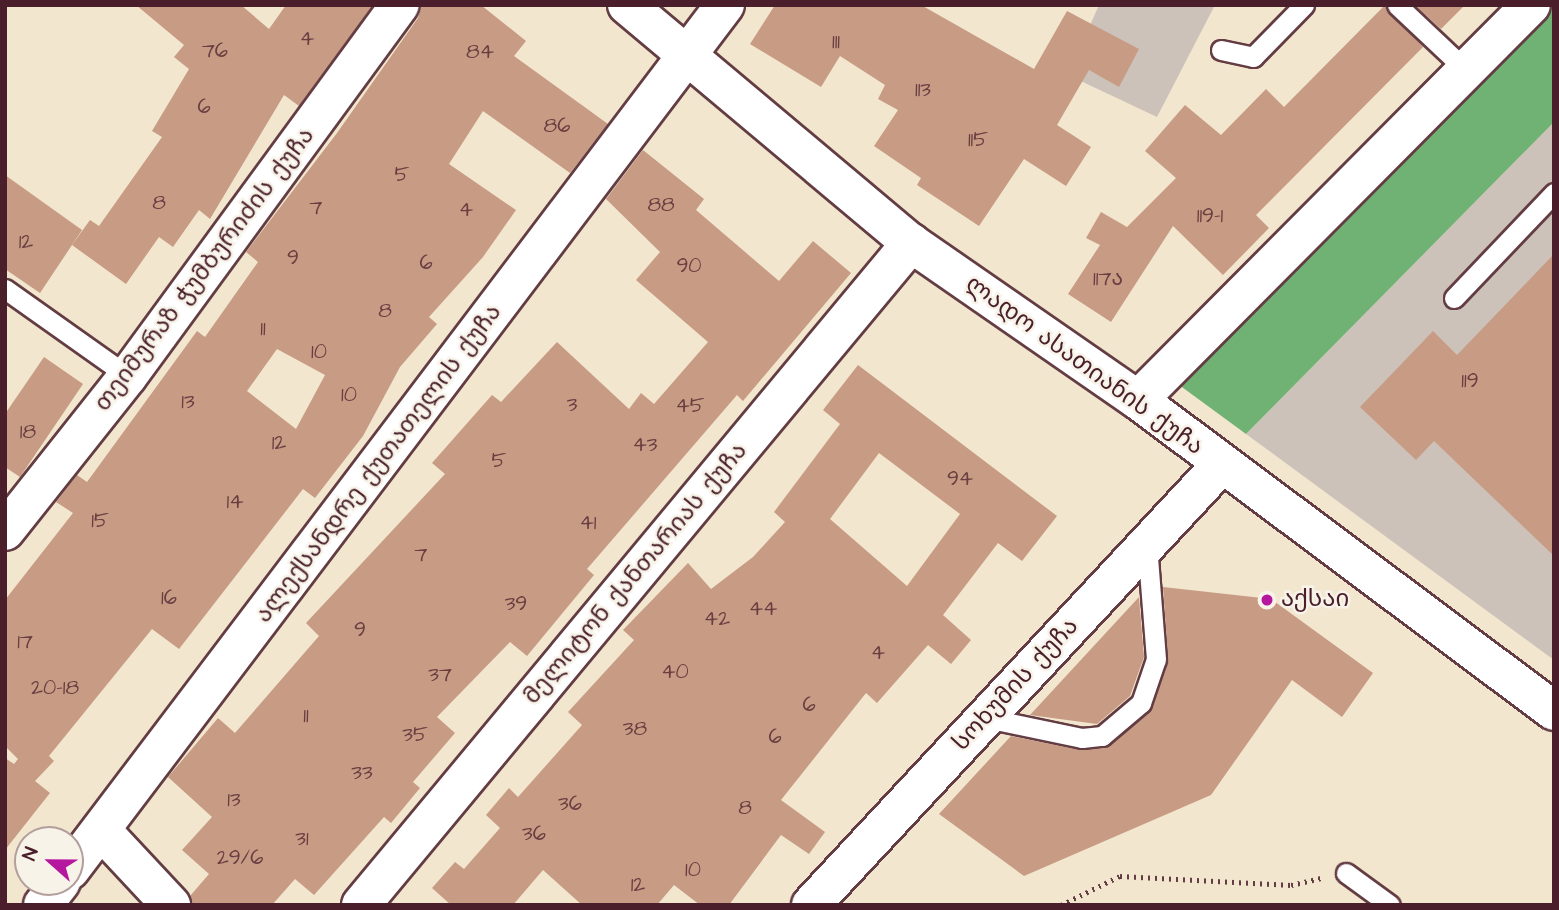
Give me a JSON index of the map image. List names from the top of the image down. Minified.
{"streets":{"street":["თეიმურაზ ჭუმბურიძის ქუჩა","ლადო ასათიანის ქუჩა","ალექსანდრე ქუთათელის ქუჩა","მელიტონ ქანთარიას ქუჩა","სოხუმის ქუჩა"]},"crossings":[["ლადო ასათიანის ქუჩა","ალექსანდრე ქუთათელის ქუჩა"],["ლადო ასათიანის ქუჩა","მელიტონ ქანთარიას ქუჩა"],["ლადო ასათიანის ქუჩა","სოხუმის ქუჩა"]],"places":["აქსაი"],"house_numbers":["4","111","76","84","113","6","86","115","5","8","88","7","4","119-1","12","9","6","90","117ა","8","11","10","119","10","13","3","45","18","12","43","5","94","14","15","41","7","16","39","44","42","9","17","4","40","37","20-18","6","11","38","35","6","33","13","36","8","36","31","29/6","10","12"],"north":"left"}
